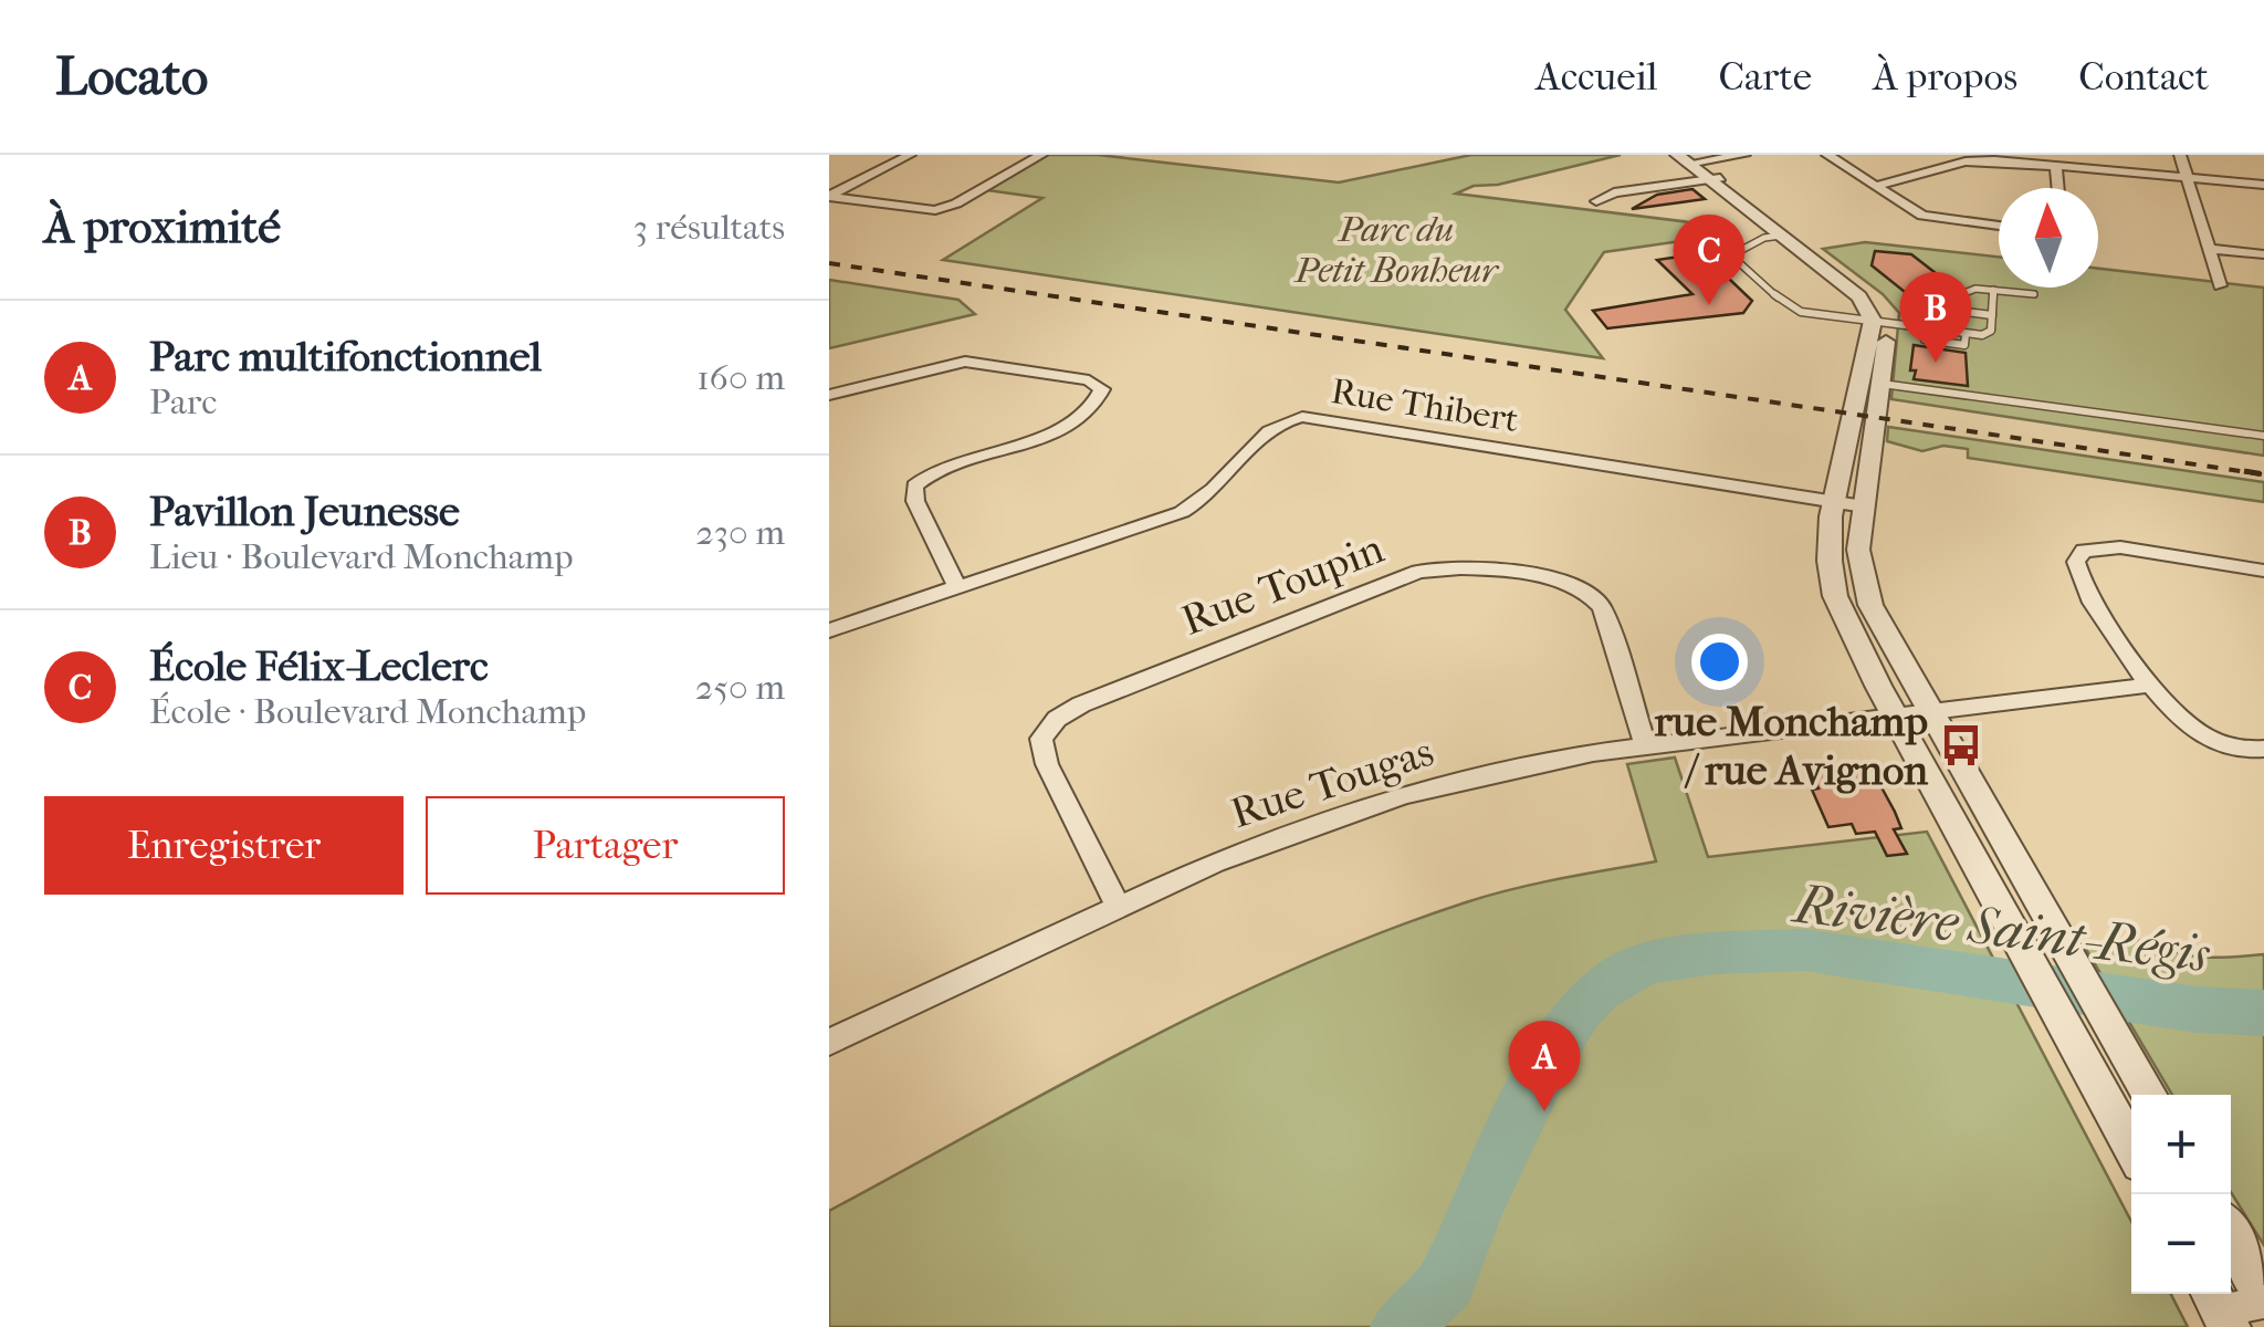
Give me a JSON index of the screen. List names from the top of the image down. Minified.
{"streets":{"street":["Rue Thibert","Rue Toupin","Rue Tougas"]},"crossings":[["Rue Toupin","Rue Tougas"]],"water":["Rivière Saint-Régis"],"parks":["Parc du Petit Bonheur"],"places":{"bus stop":["rue Monchamp / rue Avignon"]},"north":"top","page":{"header":"Locato","nav":["Accueil","Carte","À propos","Contact"],"heading":["À proximité","3 résultats"],"pins":["C","B","A"],"list":[{"mark":"A","name":"Parc multifonctionnel","note":"Parc","value":"160 m"},{"mark":"B","name":"Pavillon Jeunesse","note":"Lieu · Boulevard Monchamp","value":"230 m"},{"mark":"C","name":"École Félix-Leclerc","note":"École · Boulevard Monchamp","value":"250 m"}],"buttons":["Enregistrer","Partager"],"map_buttons":["+","−"]}}
